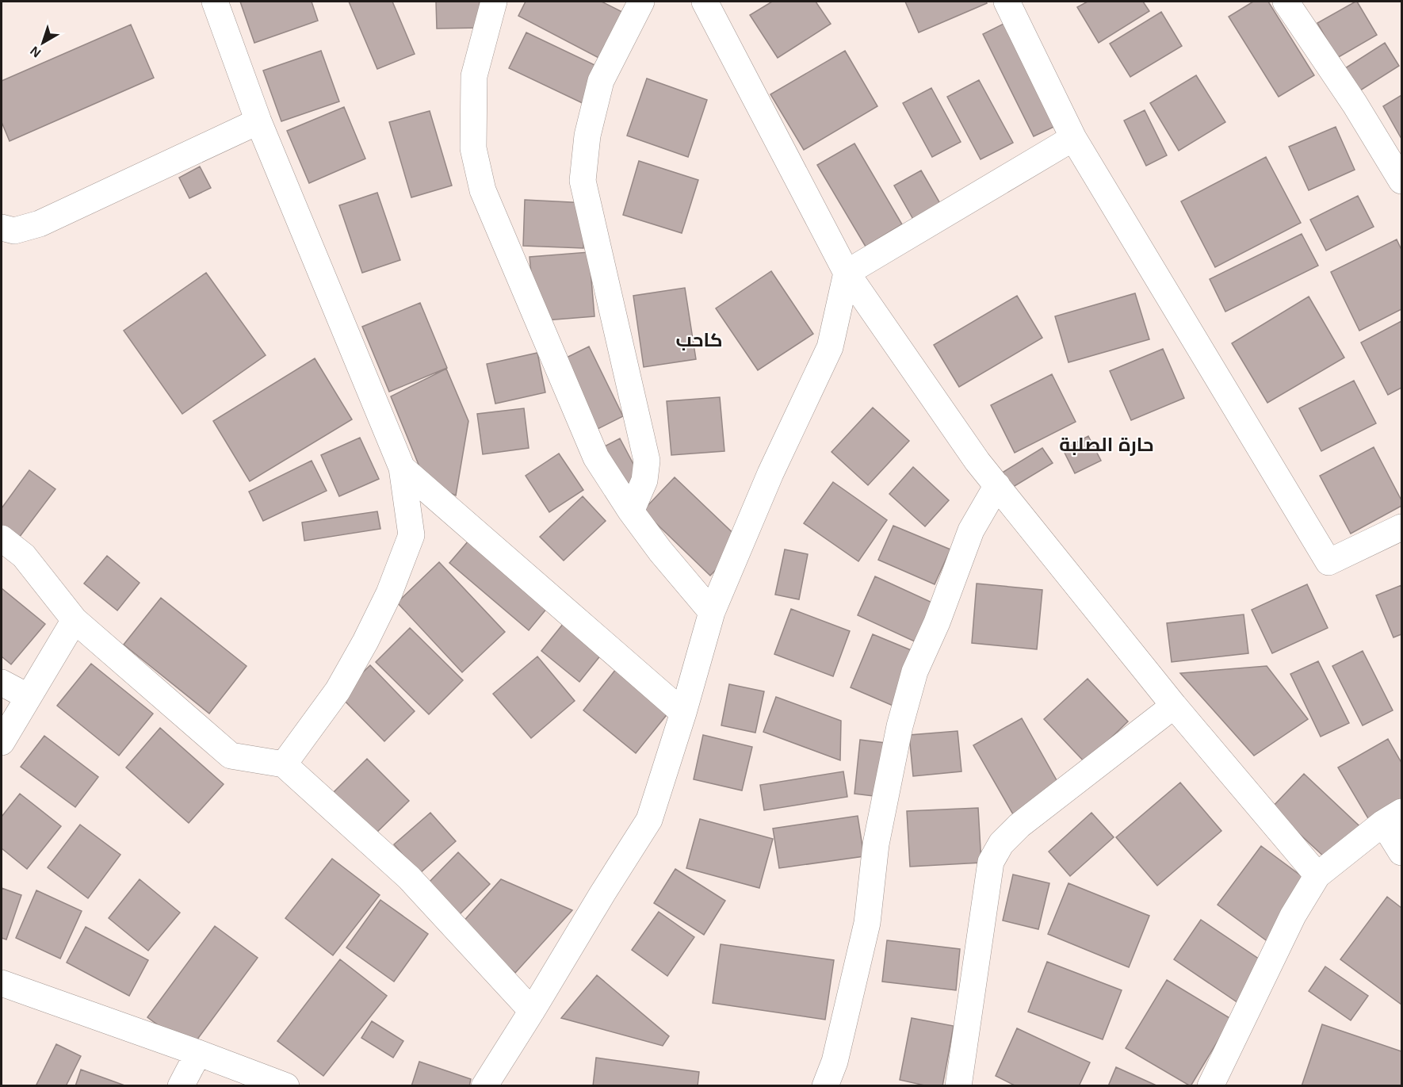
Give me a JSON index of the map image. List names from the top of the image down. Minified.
{"districts":["كاحب","حارة الصلبة"],"north":"bottom left"}
